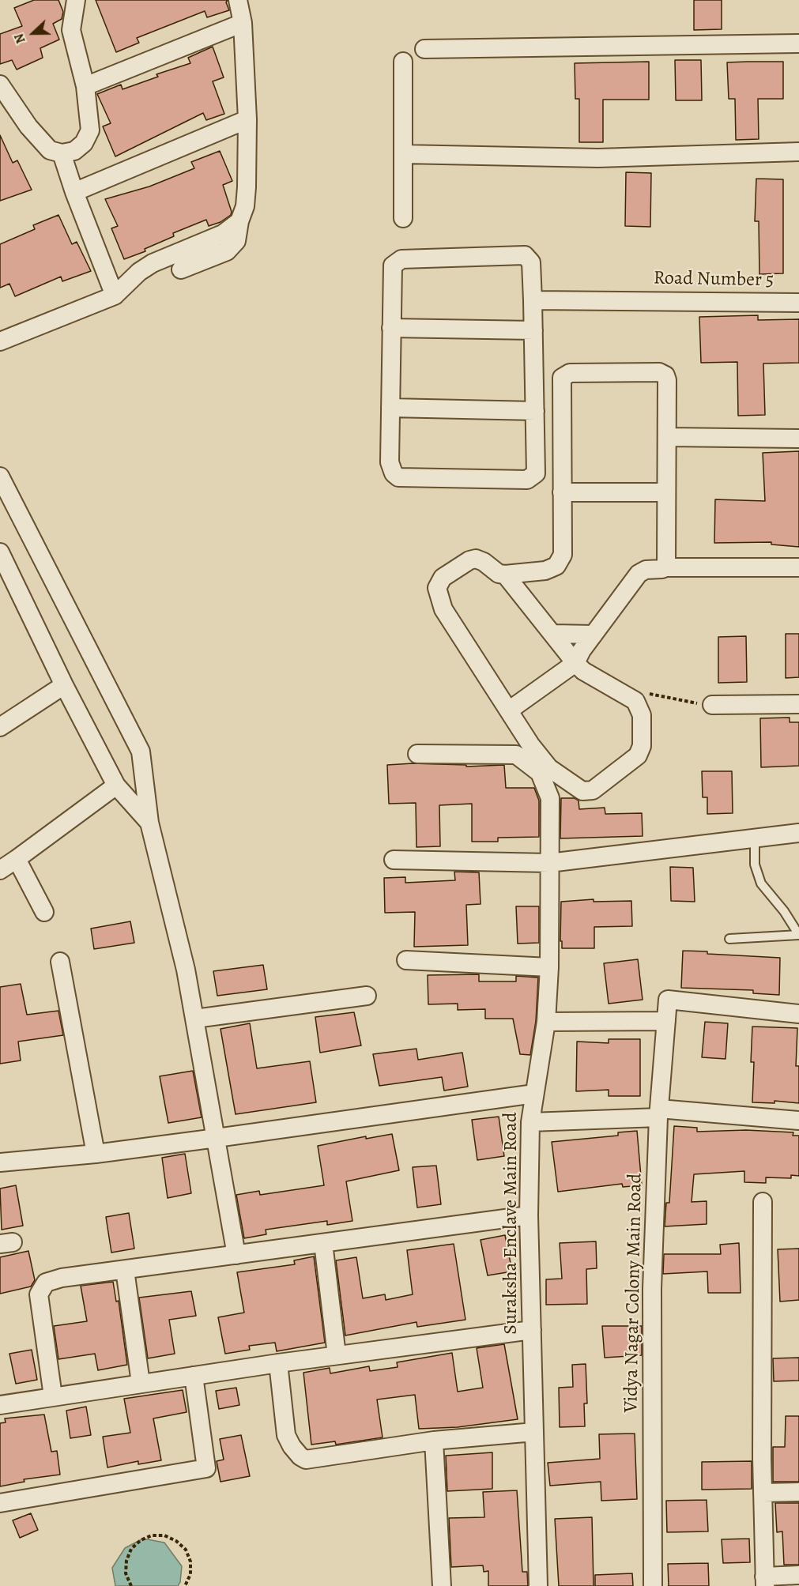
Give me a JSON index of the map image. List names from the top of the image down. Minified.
{"streets":{"street":["Road Number 5","Suraksha Enclave Main Road","Vidya Nagar Colony Main Road"]},"north":"left"}
